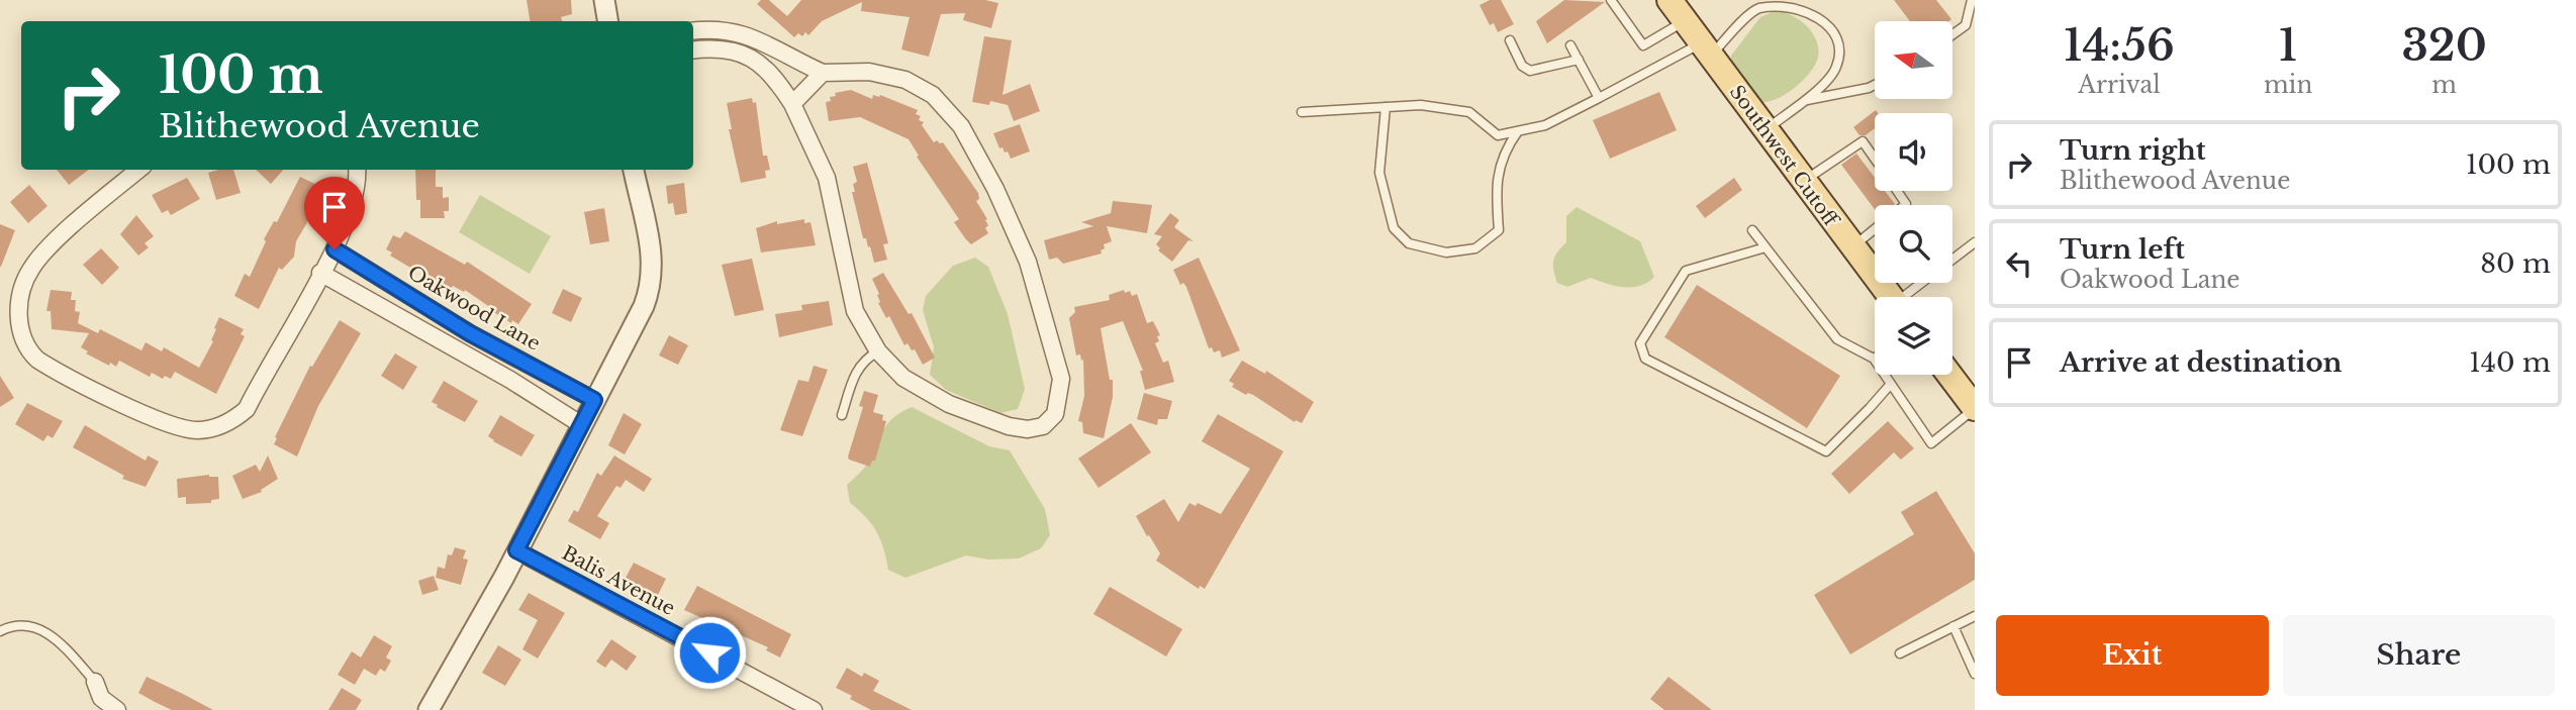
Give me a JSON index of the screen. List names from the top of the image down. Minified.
{"streets":{"main road":["Southwest Cutoff"],"street":["Oakwood Lane","Balis Avenue"]},"north":"left","page":{"eta":["14:56","Arrival","1","min","320","m"],"turn":["100 m","Blithewood Avenue"],"list":[{"name":"Turn right","note":"Blithewood Avenue","value":"100 m"},{"name":"Turn left","note":"Oakwood Lane","value":"80 m"},{"name":"Arrive at destination","value":"140 m"}],"buttons":["Exit","Share"]}}
